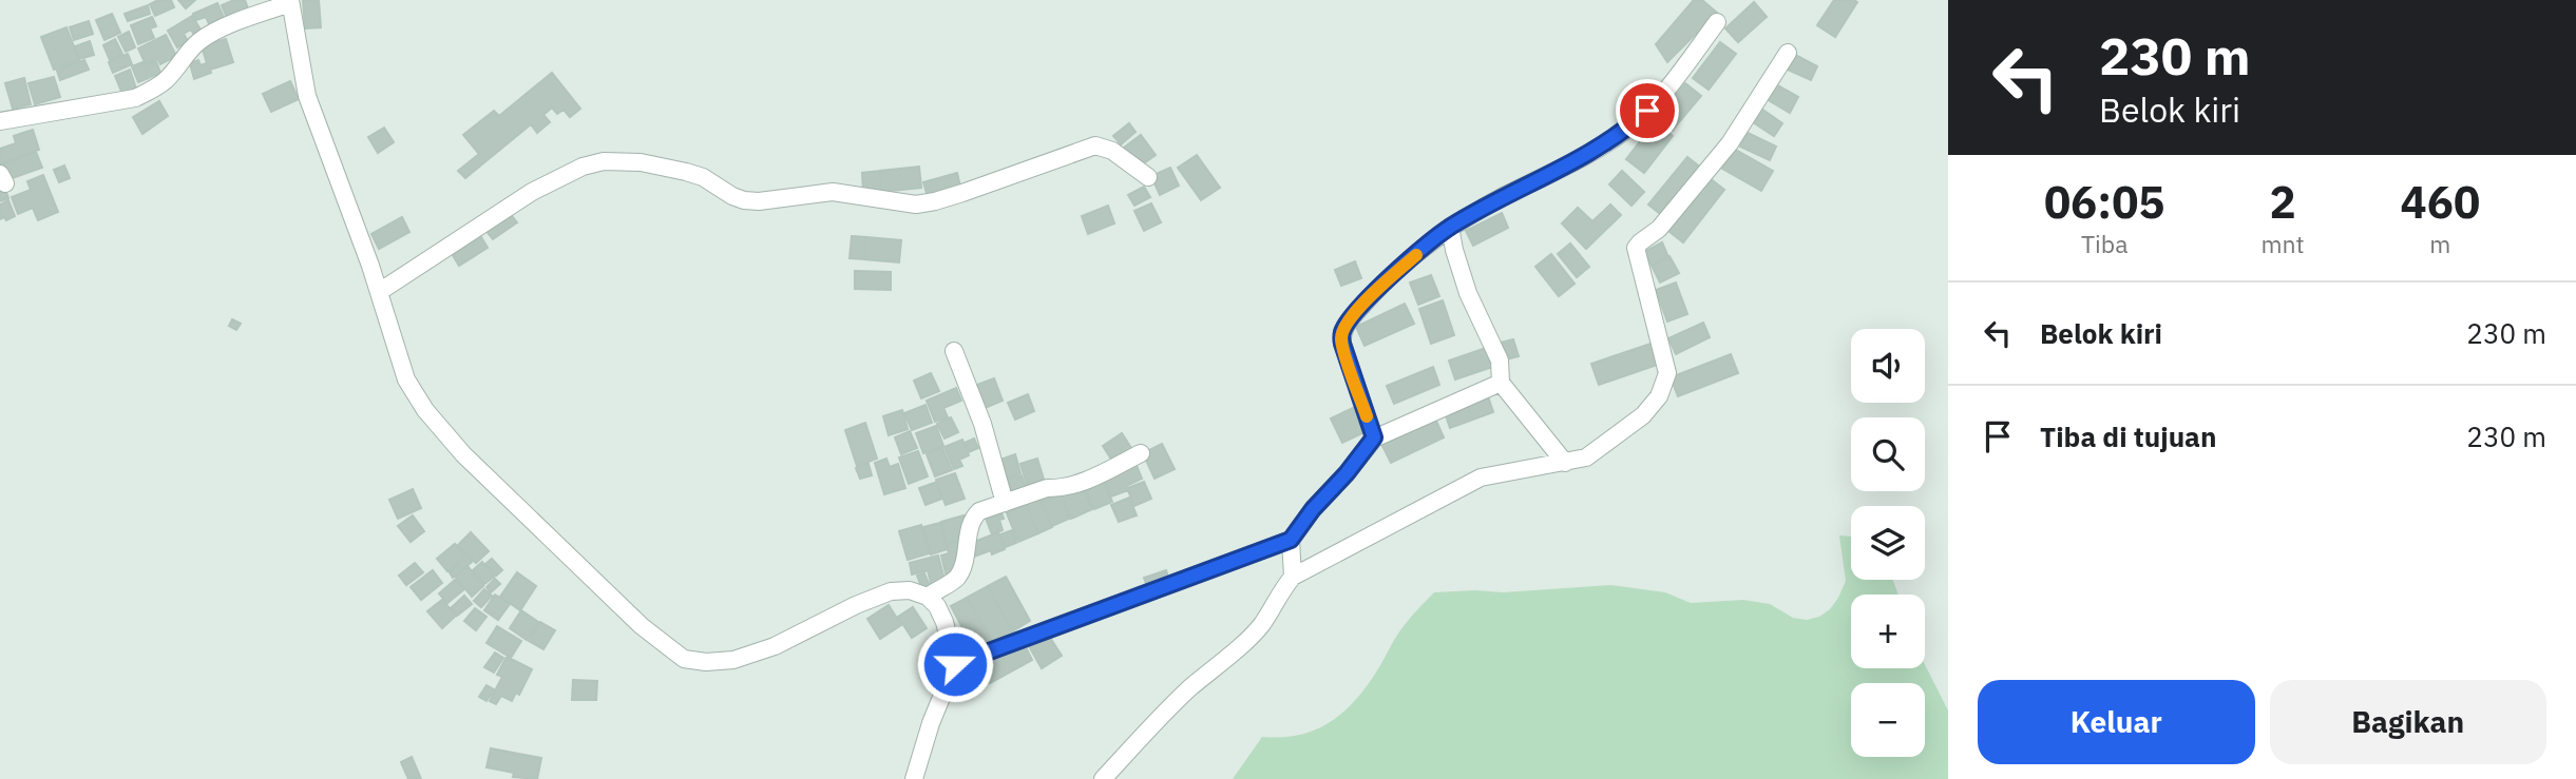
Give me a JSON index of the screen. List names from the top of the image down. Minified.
{"page":{"turn":["230 m","Belok kiri"],"eta":["06:05","Tiba","2","mnt","460","m"],"list":[{"name":"Belok kiri","value":"230 m"},{"name":"Tiba di tujuan","value":"230 m"}],"map_buttons":["+","−"],"buttons":["Keluar","Bagikan"]}}
